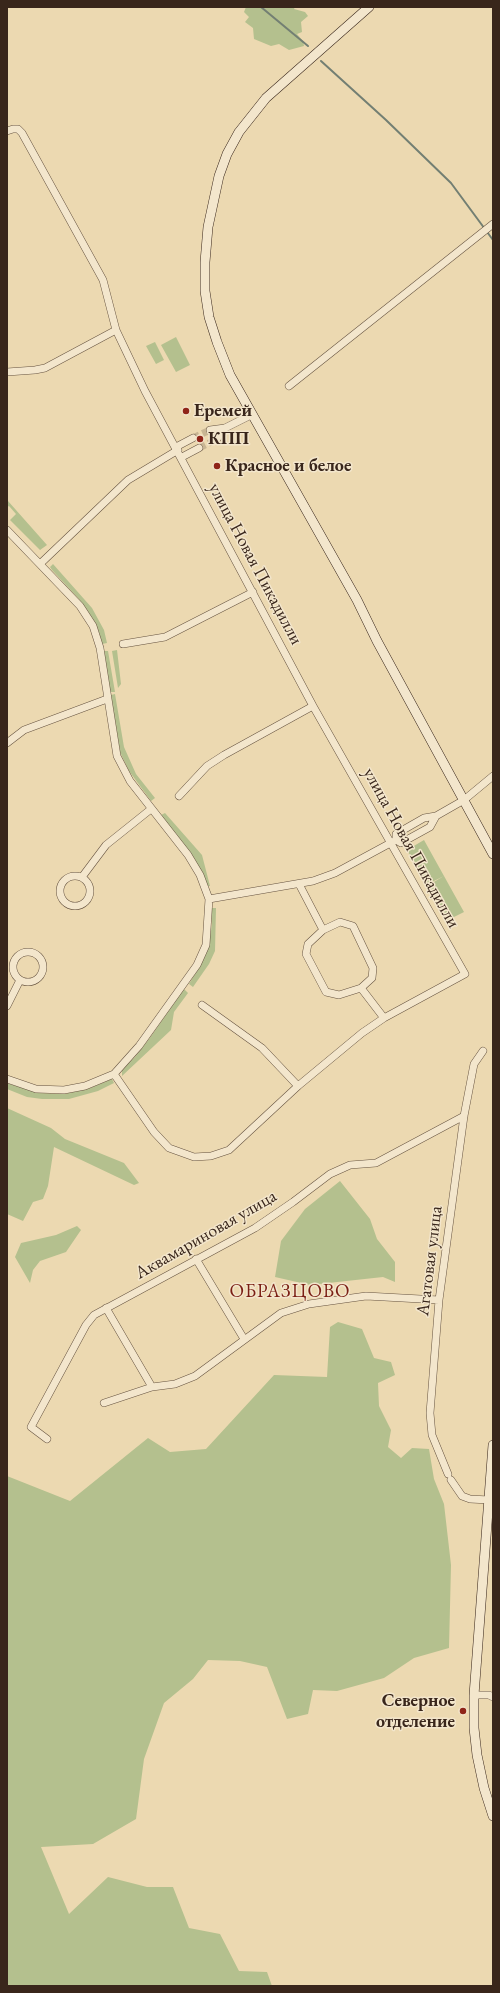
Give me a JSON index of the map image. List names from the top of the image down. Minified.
{"streets":{"street":["улица Новая Пикадилли","Аквамариновая улица","Агатовая улица"]},"crossings":[["Аквамариновая улица","Агатовая улица"]],"districts":["ОБРАЗЦОВО"],"places":["Еремей","КПП","Красное и белое","Северное отделение"]}
